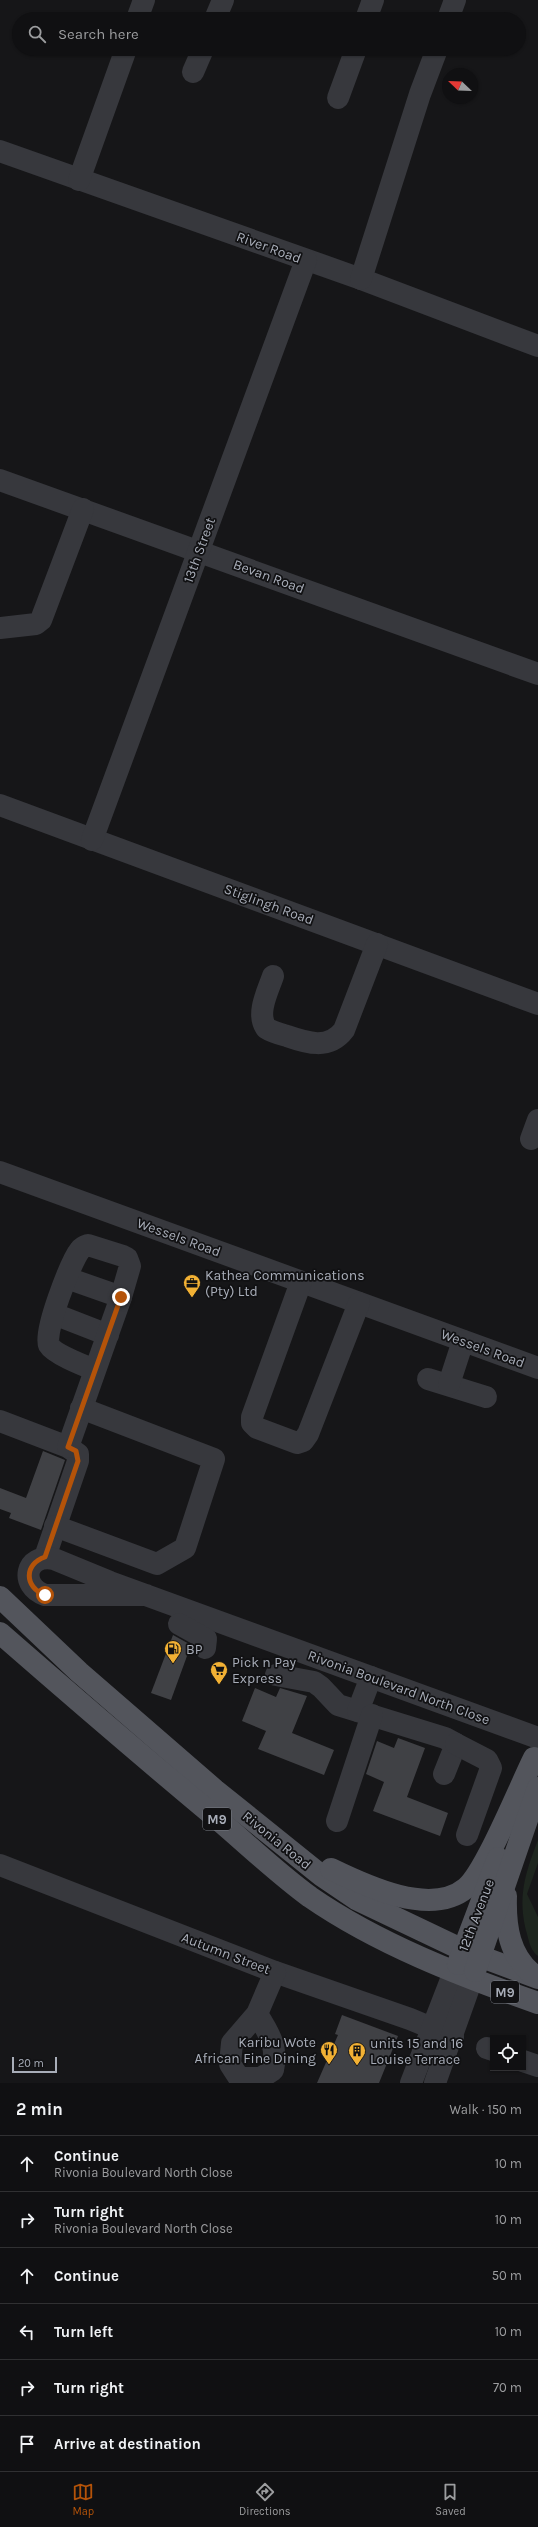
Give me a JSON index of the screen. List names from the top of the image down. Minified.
{"streets":{"main road":["M9","Rivonia Road","12th Avenue"],"street":["River Road","13th Street","Bevan Road","Stiglingh Road","Wessels Road","Rivonia Boulevard North Close","Autumn Street"]},"crossings":[["River Road","13th Street"],["13th Street","Bevan Road"],["13th Street","Stiglingh Road"],["Rivonia Boulevard North Close","12th Avenue"],["Rivonia Road","12th Avenue"],["12th Avenue","Autumn Street"]],"places":{"office":["Kathea Communications (Pty) Ltd"],"fuel station":["BP"],"supermarket":["Pick n Pay Express"],"restaurant":["Karibu Wote African Fine Dining"],"building":["units 15 and 16 Louise Terrace"]},"scale_bar":"20 m","north":"top left","page":{"search":"Search here","scale":"20 m","heading":["2 min","Walk · 150 m"],"list":[["Continue","Rivonia Boulevard North Close","10 m"],["Turn right","Rivonia Boulevard North Close","10 m"],["Continue","50 m"],["Turn left","10 m"],["Turn right","70 m"],"Arrive at destination"],"nav":["Map","Directions","Saved"]}}
